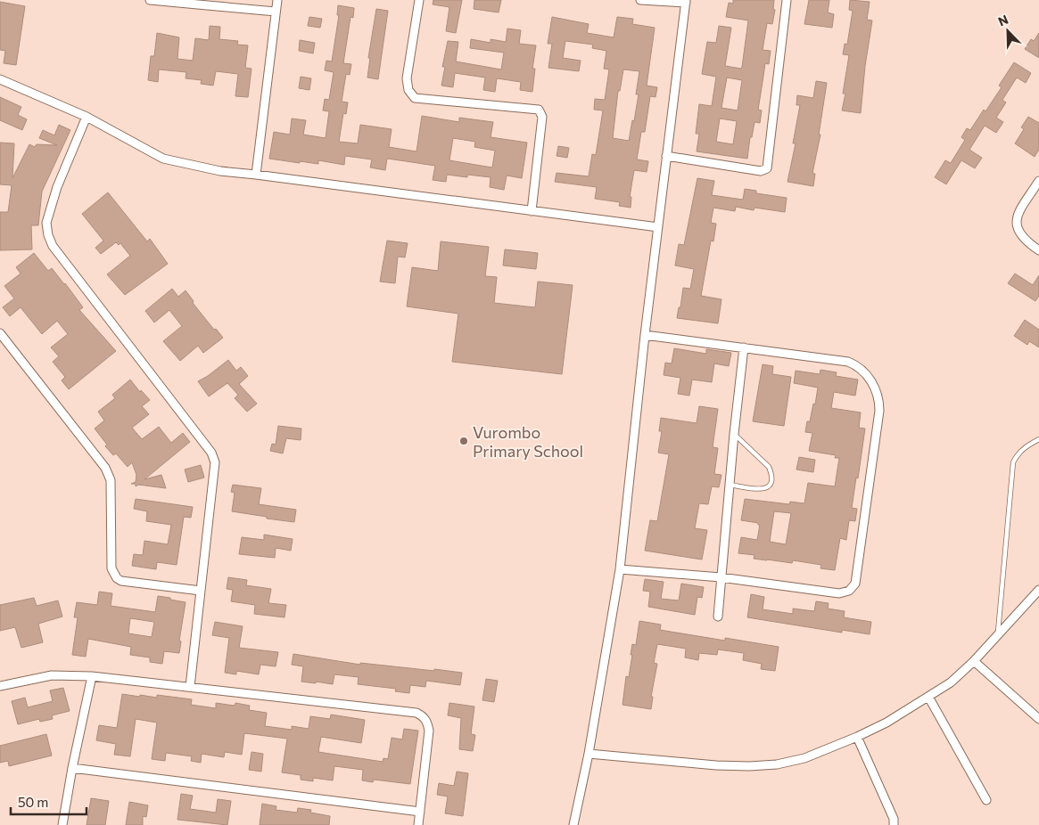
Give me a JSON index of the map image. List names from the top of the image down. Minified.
{"places":["Vurombo Primary School"],"scale_bar":"50 m","north":"top left"}
